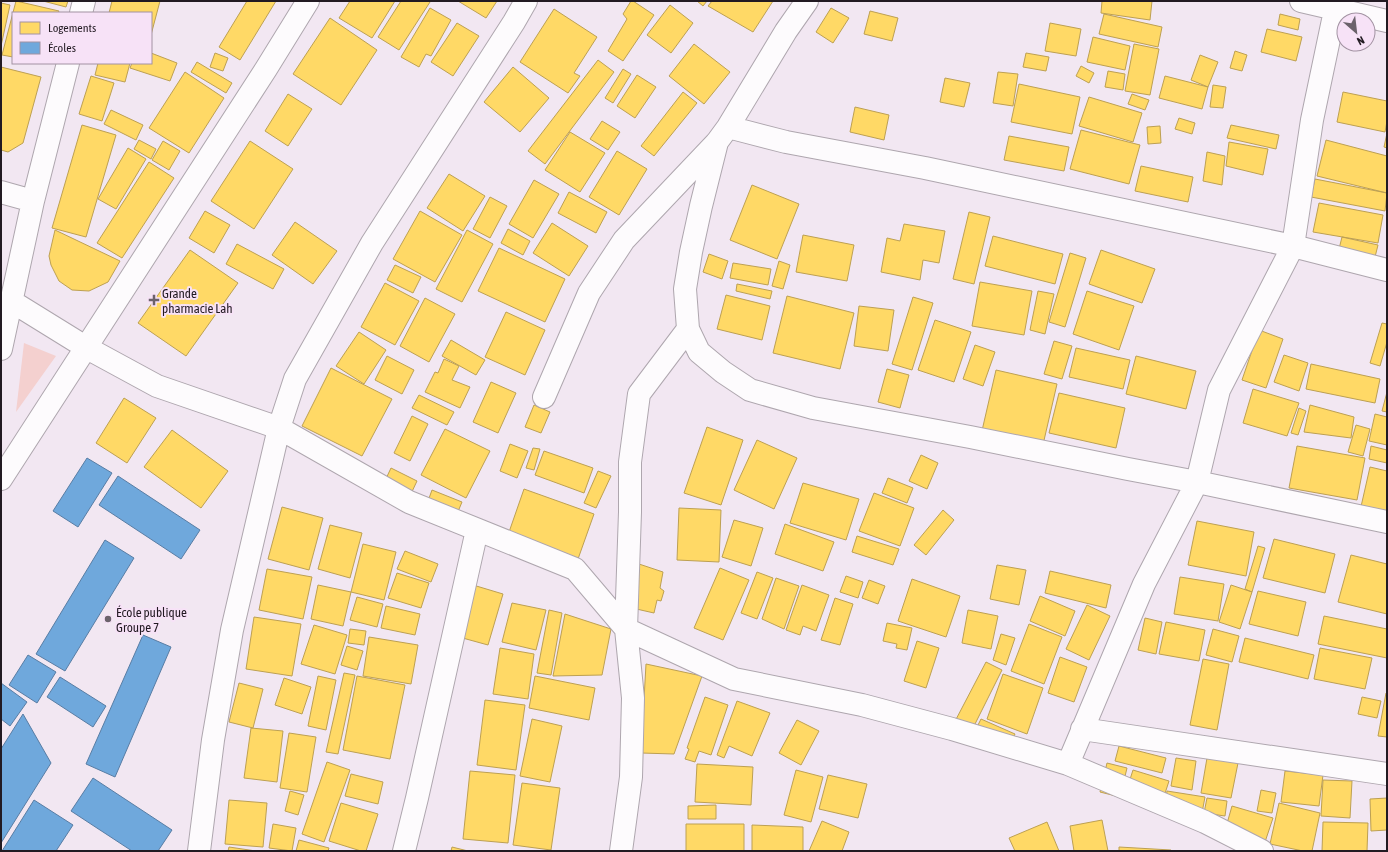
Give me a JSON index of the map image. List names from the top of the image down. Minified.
{"places":{"health":["Grande pharmacie Lah"],"other":["École publique Groupe 7"]},"legend":["Logements","Écoles"],"north":"bottom right"}
